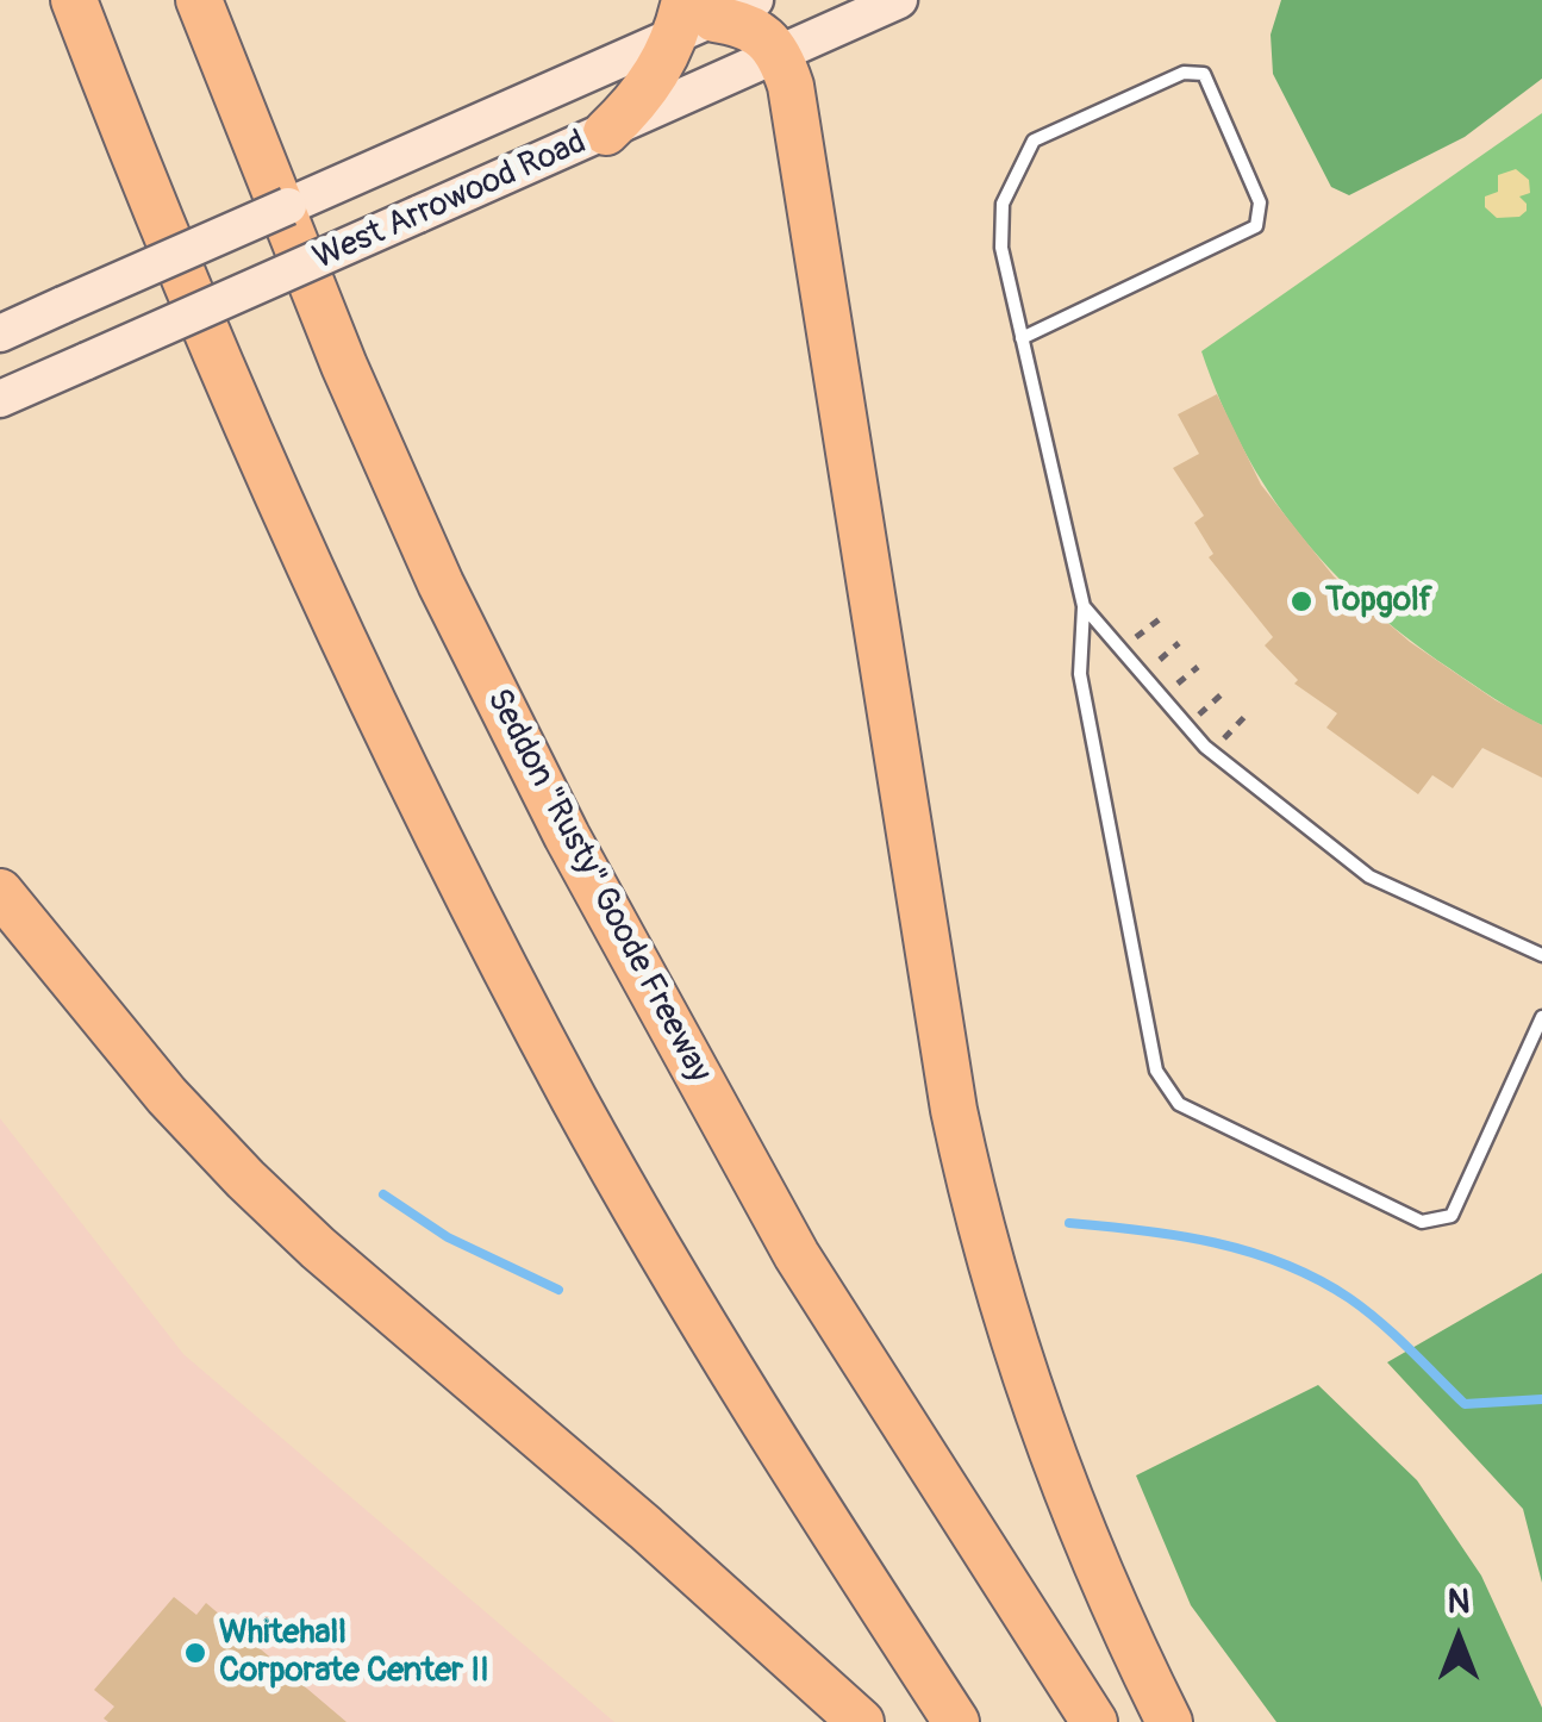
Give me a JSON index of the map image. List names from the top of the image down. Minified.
{"streets":{"highway":["Seddon \"Rusty\" Goode Freeway"],"main road":["West Arrowood Road"]},"places":["Topgolf","Whitehall Corporate Center II"],"north":"top"}
